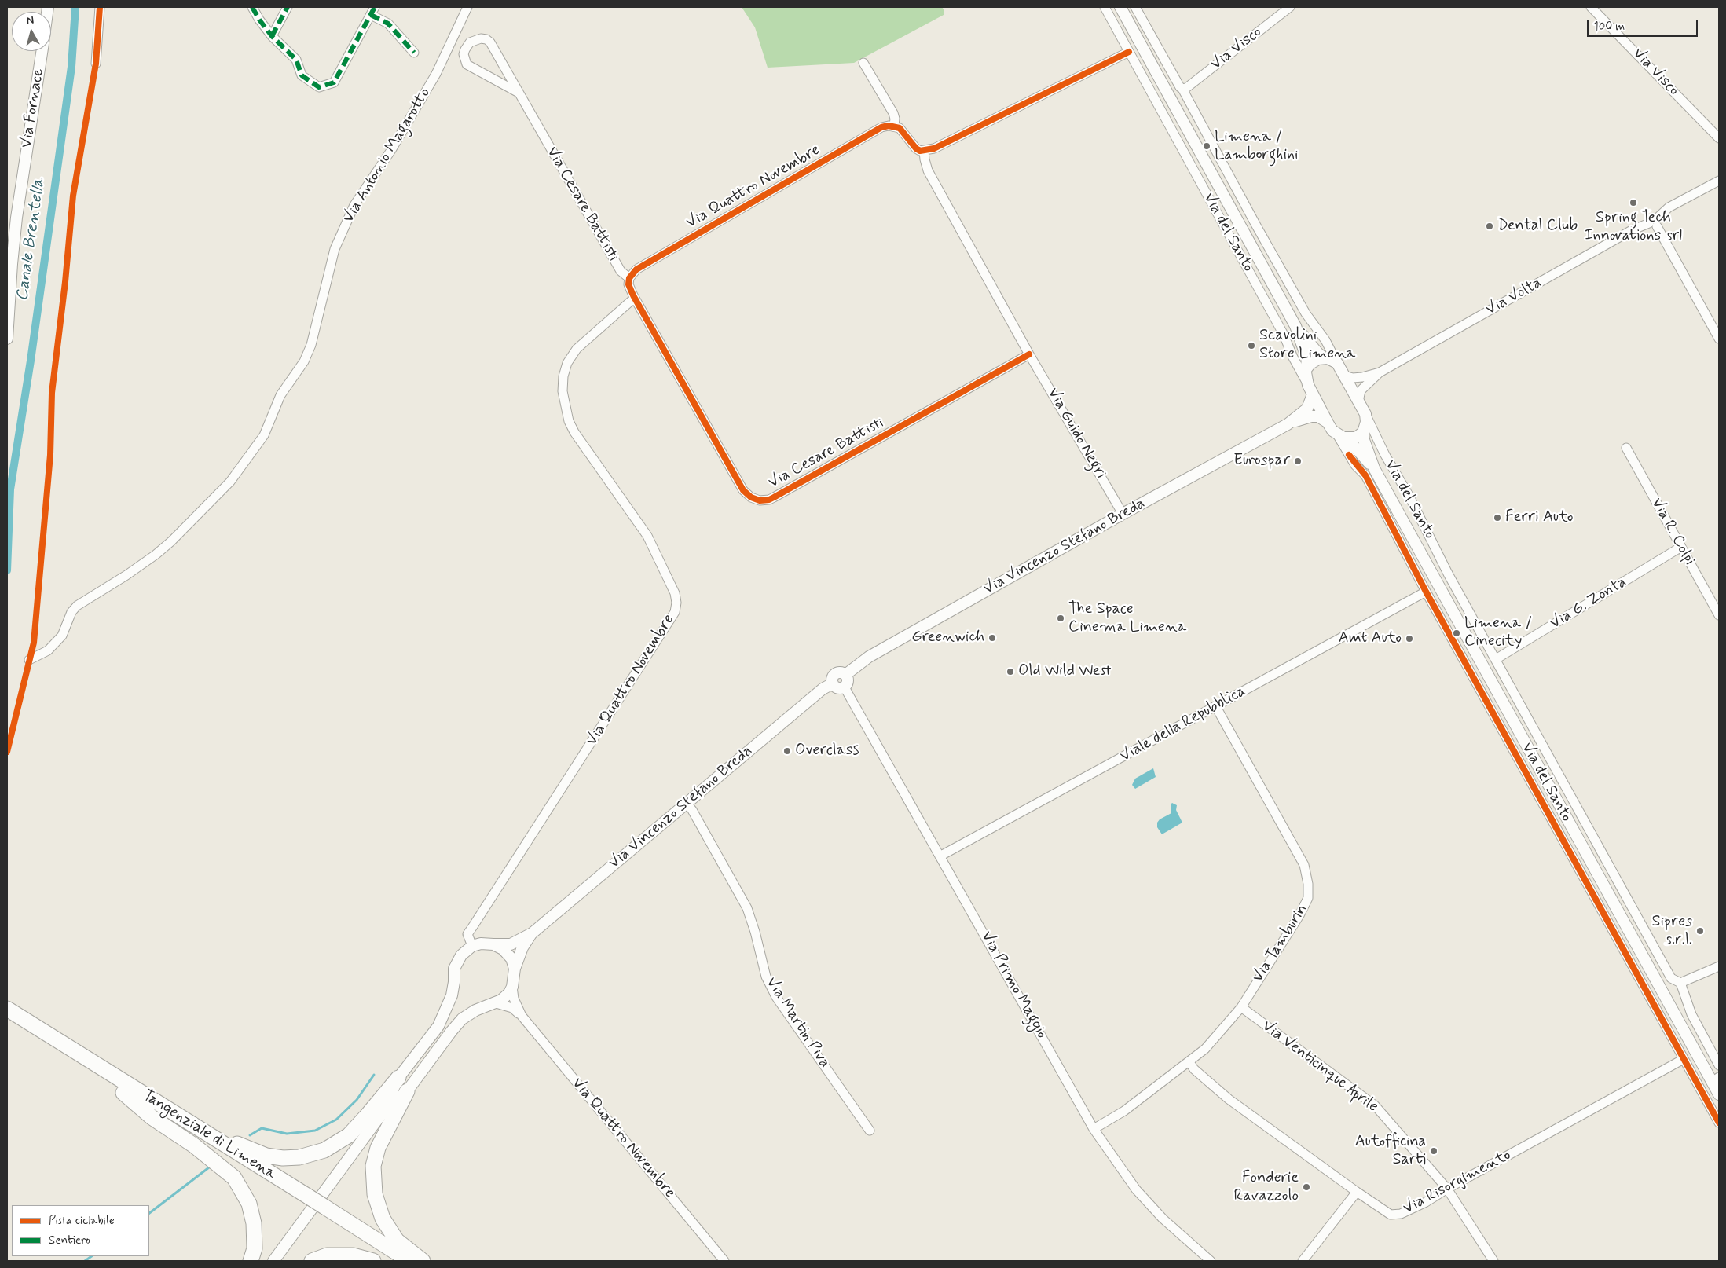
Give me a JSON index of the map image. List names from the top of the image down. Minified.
{"streets":{"highway":["Tangenziale di Limena"],"street":["Via Visco","Via Fornace","Via Antonio Magarotto","Via Quattro Novembre","Via Cesare Battisti","Via del Santo","Via Volta","Via Guido Negri","Via R. Colpi","Via Vincenzo Stefano Breda","Via G. Zonta","Viale della Repubblica","Via Tamburin","Via Primo Maggio","Via Martin Piva","Via Venticinque Aprile","Via Risorgimento"]},"crossings":[["Via Quattro Novembre","Via Cesare Battisti"],["Via Quattro Novembre","Via Vincenzo Stefano Breda"],["Via Cesare Battisti","Via Guido Negri"],["Via del Santo","Via Vincenzo Stefano Breda"],["Via del Santo","Via G. Zonta"],["Via del Santo","Viale della Repubblica"],["Via del Santo","Via Risorgimento"],["Via Guido Negri","Via Vincenzo Stefano Breda"],["Via R. Colpi","Via G. Zonta"],["Via Vincenzo Stefano Breda","Via Primo Maggio"],["Via Vincenzo Stefano Breda","Via Martin Piva"],["Viale della Repubblica","Via Tamburin"],["Viale della Repubblica","Via Primo Maggio"],["Via Tamburin","Via Primo Maggio"],["Via Tamburin","Via Venticinque Aprile"],["Via Tamburin","Via Risorgimento"],["Via Venticinque Aprile","Via Risorgimento"]],"water":["Canale Brentella"],"places":["Limena / Lamborghini","Spring Tech Innovations srl","Dental Club","Scavolini Store Limena","Eurospar","Ferri Auto","The Space Cinema Limena","Limena / Cinecity","Greenwich","Amt Auto","Old Wild West","Overclass","Sipres s.r.l.","Autofficina Sarti","Fonderie Ravazzolo"],"legend":["Pista ciclabile","Sentiero"],"scale_bar":"100 m","north":"top"}
